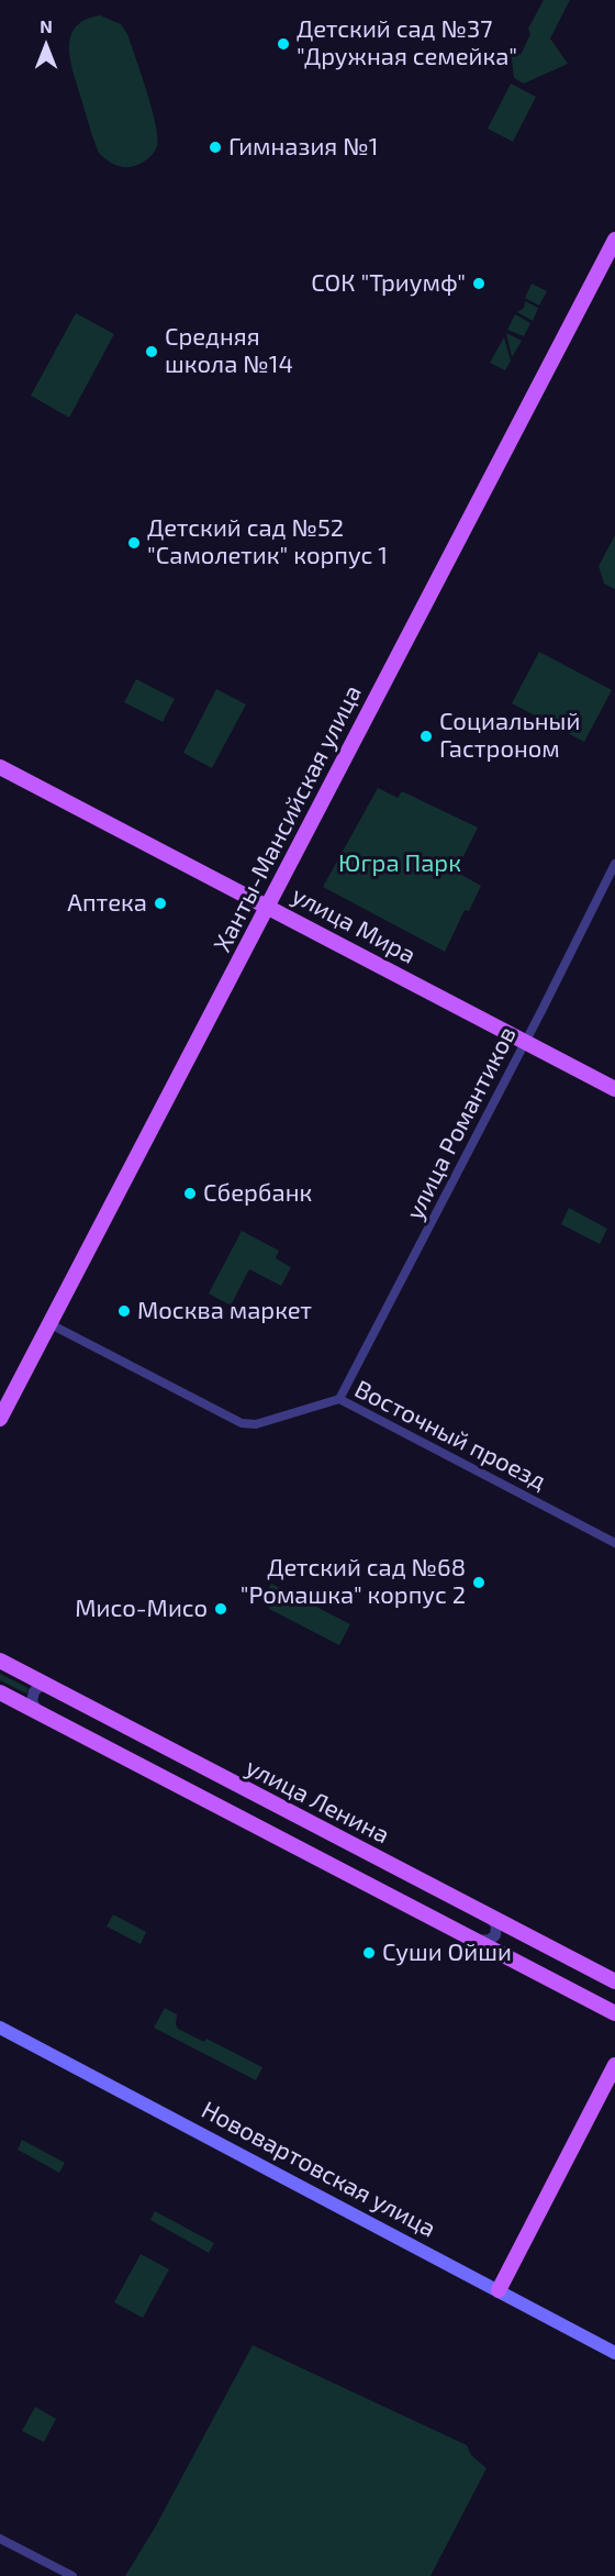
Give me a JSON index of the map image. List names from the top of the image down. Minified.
{"streets":{"main road":["Ханты-Мансийская улица","улица Мира","улица Ленина","Нововартовская улица"],"street":["улица Романтиков","Восточный проезд"]},"crossings":[["Ханты-Мансийская улица","улица Мира"],["Ханты-Мансийская улица","Восточный проезд"],["улица Мира","улица Романтиков"],["улица Романтиков","Восточный проезд"]],"parks":["Югра Парк"],"places":["Детский сад №37 \"Дружная семейка\"","Гимназия №1","СОК \"Триумф\"","Средняя школа №14","Детский сад №52 \"Самолетик\" корпус 1","Социальный Гастроном","Аптека","Сбербанк","Москва маркет","Детский сад №68 \"Ромашка\" корпус 2","Мисо-Мисо","Суши Ойши"],"north":"top"}
